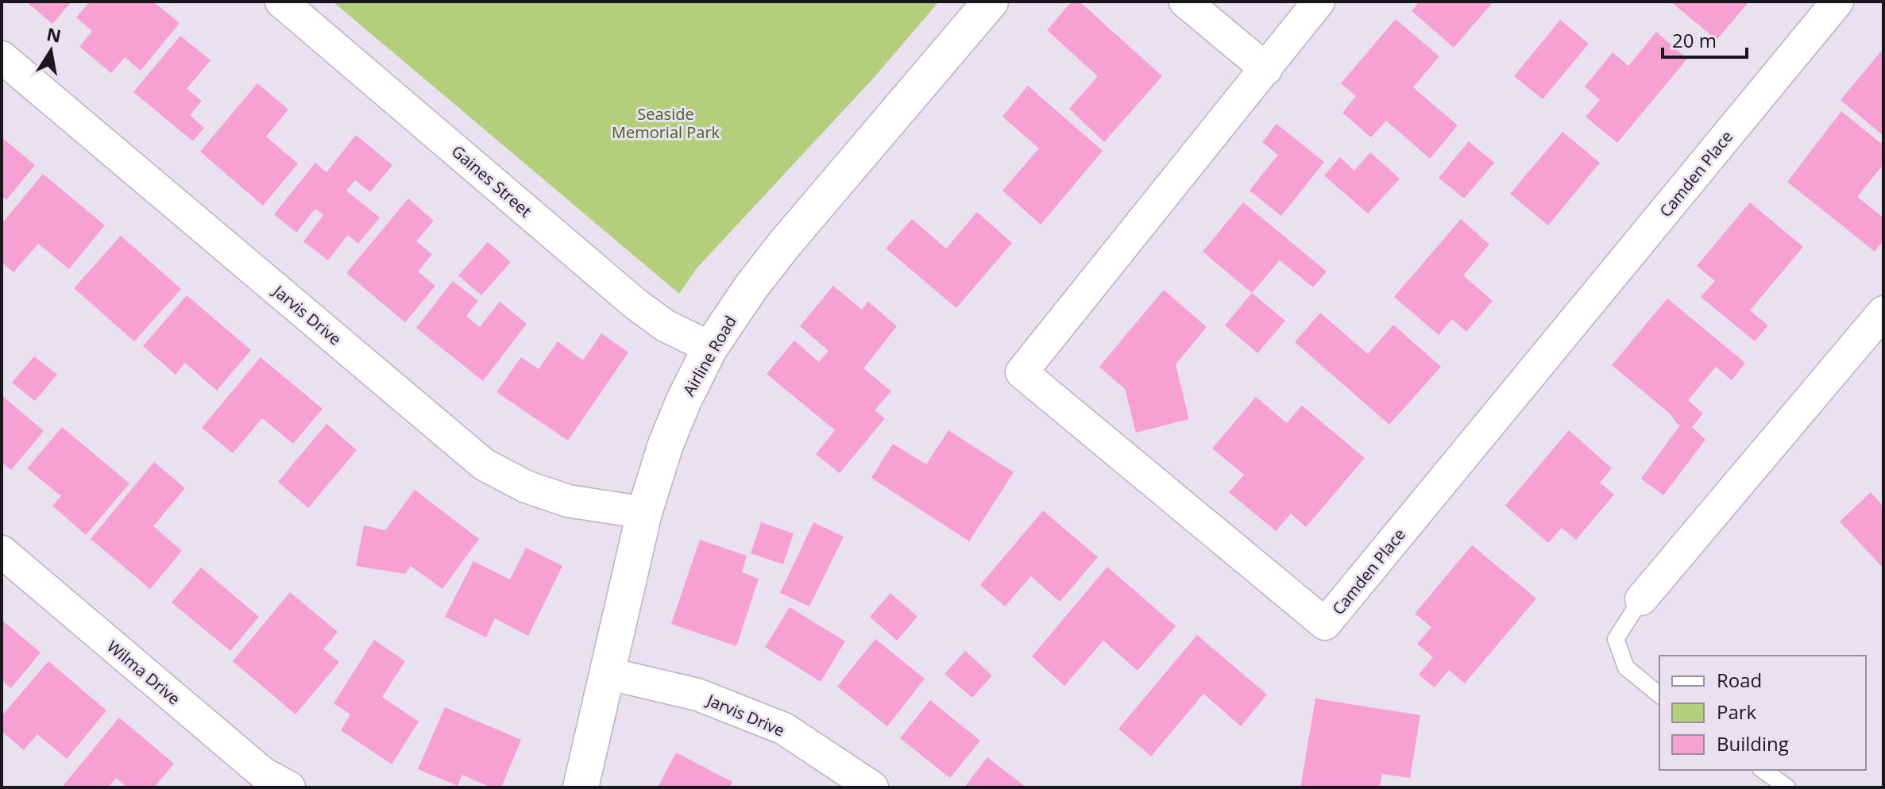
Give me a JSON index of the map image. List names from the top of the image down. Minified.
{"streets":{"main road":["Airline Road"],"street":["Camden Place","Gaines Street","Jarvis Drive","Wilma Drive"]},"crossings":[["Gaines Street","Airline Road"],["Jarvis Drive","Airline Road"]],"parks":["Seaside Memorial Park"],"legend":["Road","Park","Building"],"scale_bar":"20 m","north":"top"}
